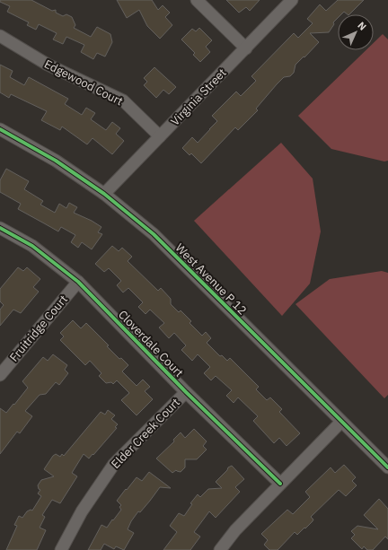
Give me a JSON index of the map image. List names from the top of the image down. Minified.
{"streets":{"street":["Edgewood Court","Virginia Street","West Avenue P 12","Fruitridge Court","Cloverdale Court","Elder Creek Court"]},"crossings":[["Edgewood Court","Virginia Street"],["Virginia Street","West Avenue P 12"],["Fruitridge Court","Cloverdale Court"],["Cloverdale Court","Elder Creek Court"]],"north":"top right"}
